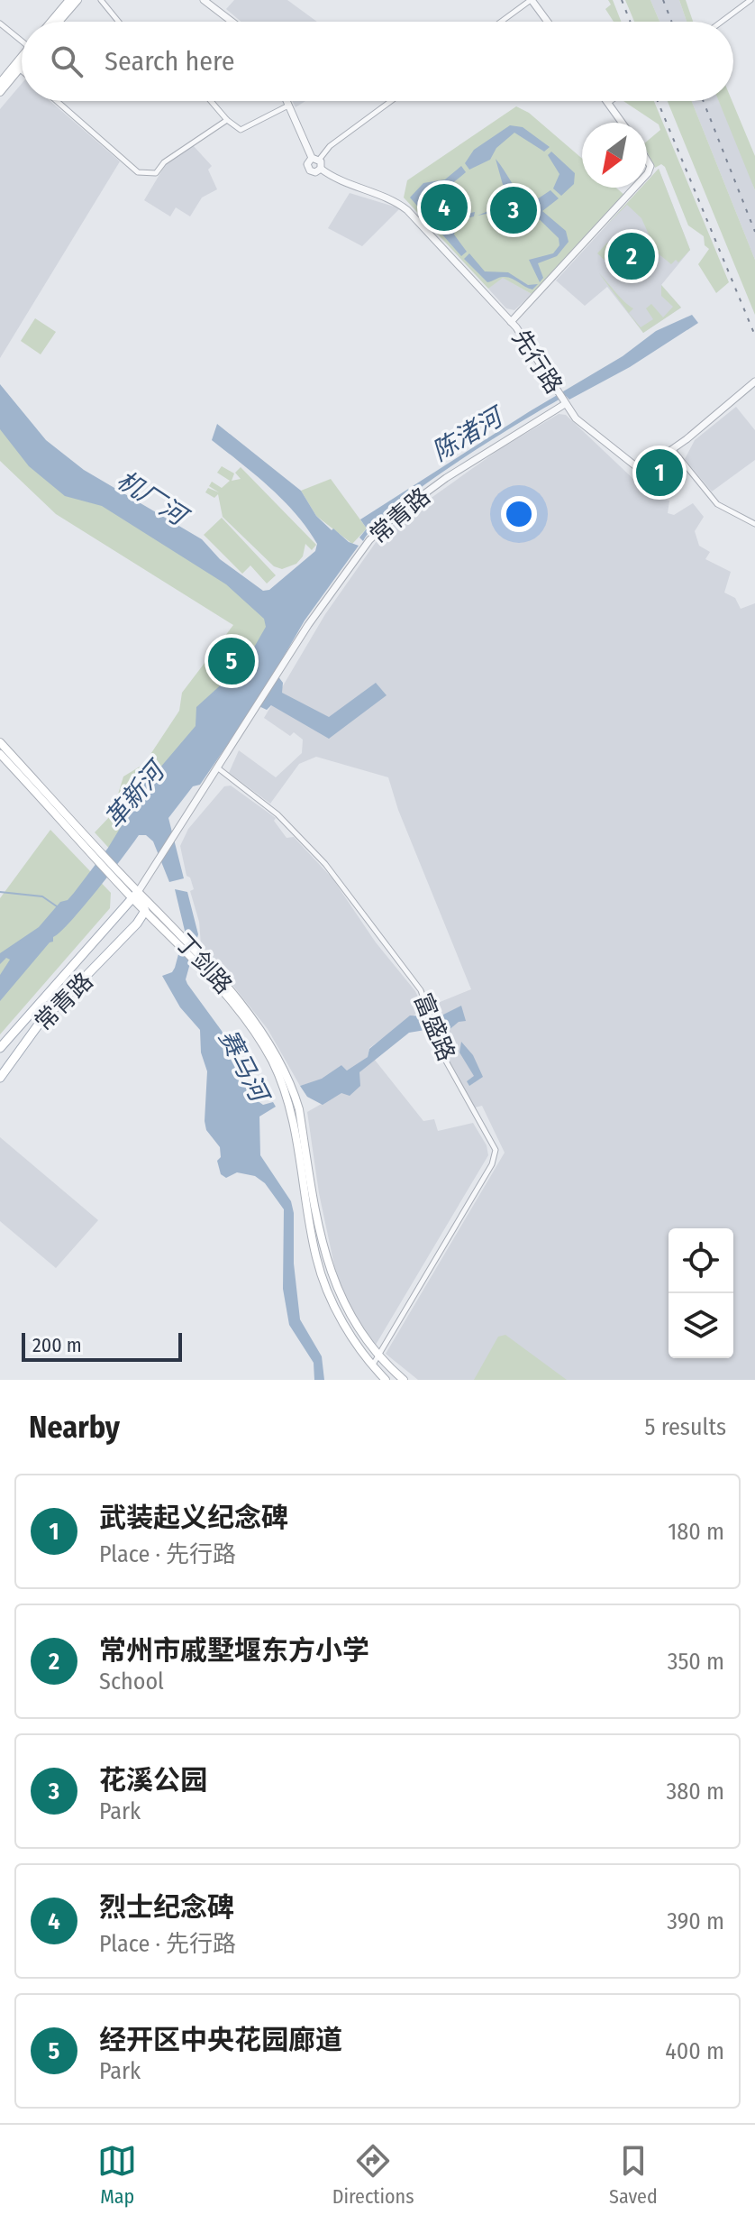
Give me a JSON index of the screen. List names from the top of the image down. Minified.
{"streets":{"main road":["常青路","丁剑路"],"street":["先行路","富盛路"]},"crossings":[["先行路","常青路"],["常青路","丁剑路"],["常青路","富盛路"],["丁剑路","富盛路"]],"water":["陈渚河","机厂河","革新河","赛马河"],"scale_bar":"200 m","north":"bottom left","page":{"search":"Search here","pins":["4","3","2","1","5"],"scale":"200 m","heading":["Nearby","5 results"],"list":[{"mark":"1","name":"武装起义纪念碑","note":"Place · 先行路","value":"180 m"},{"mark":"2","name":"常州市戚墅堰东方小学","note":"School","value":"350 m"},{"mark":"3","name":"花溪公园","note":"Park","value":"380 m"},{"mark":"4","name":"烈士纪念碑","note":"Place · 先行路","value":"390 m"},{"mark":"5","name":"经开区中央花园廊道","note":"Park","value":"400 m"}],"nav":["Map","Directions","Saved"]}}
